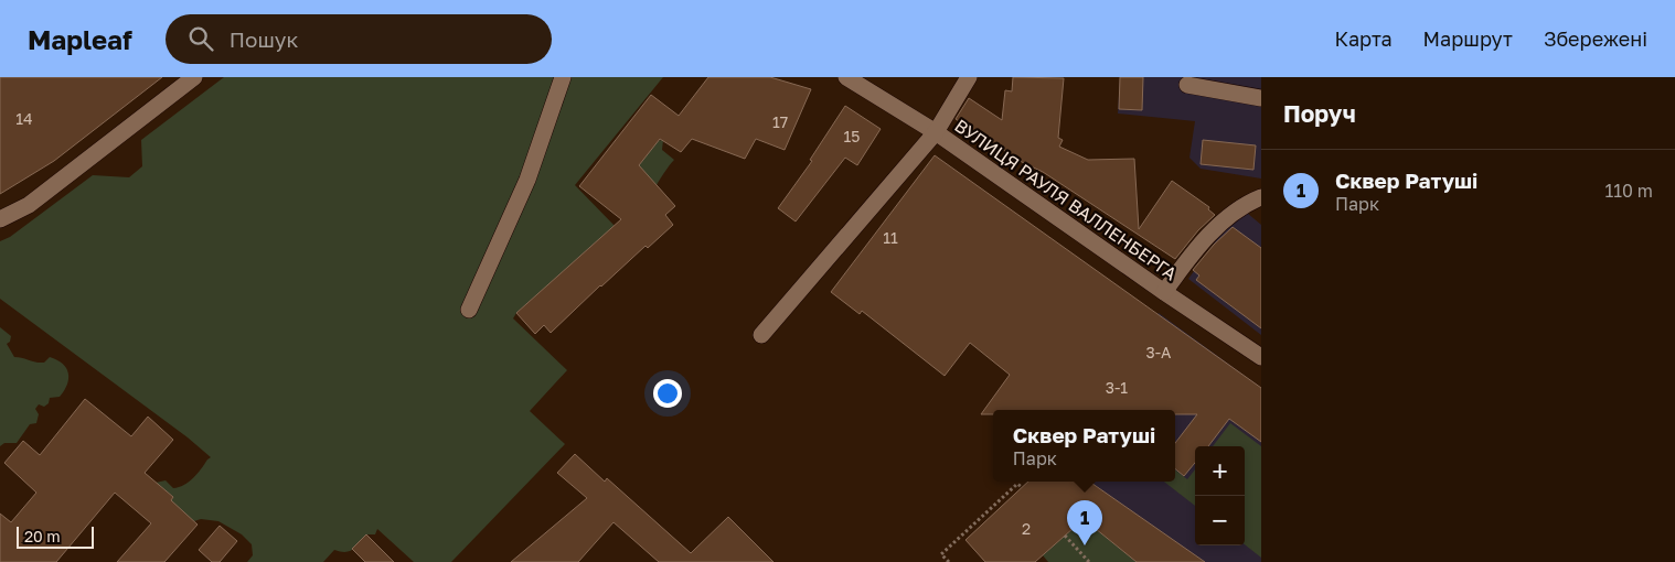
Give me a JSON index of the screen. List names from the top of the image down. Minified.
{"streets":{"street":["ВУЛИЦЯ РАУЛЯ ВАЛЛЕНБЕРГА"]},"house_numbers":["14","17","15","11","3-А","3-1","2"],"scale_bar":"20 m","page":{"header":"Mapleaf","search":"Пошук","nav":["Карта","Маршрут","Збережені"],"heading":"Поруч","list":[{"mark":"1","name":"Сквер Ратуші","note":"Парк","value":"110 m"}],"popup":["Сквер Ратуші","Парк"],"map_buttons":["+","−"],"pins":"1","scale":"20 m"}}
